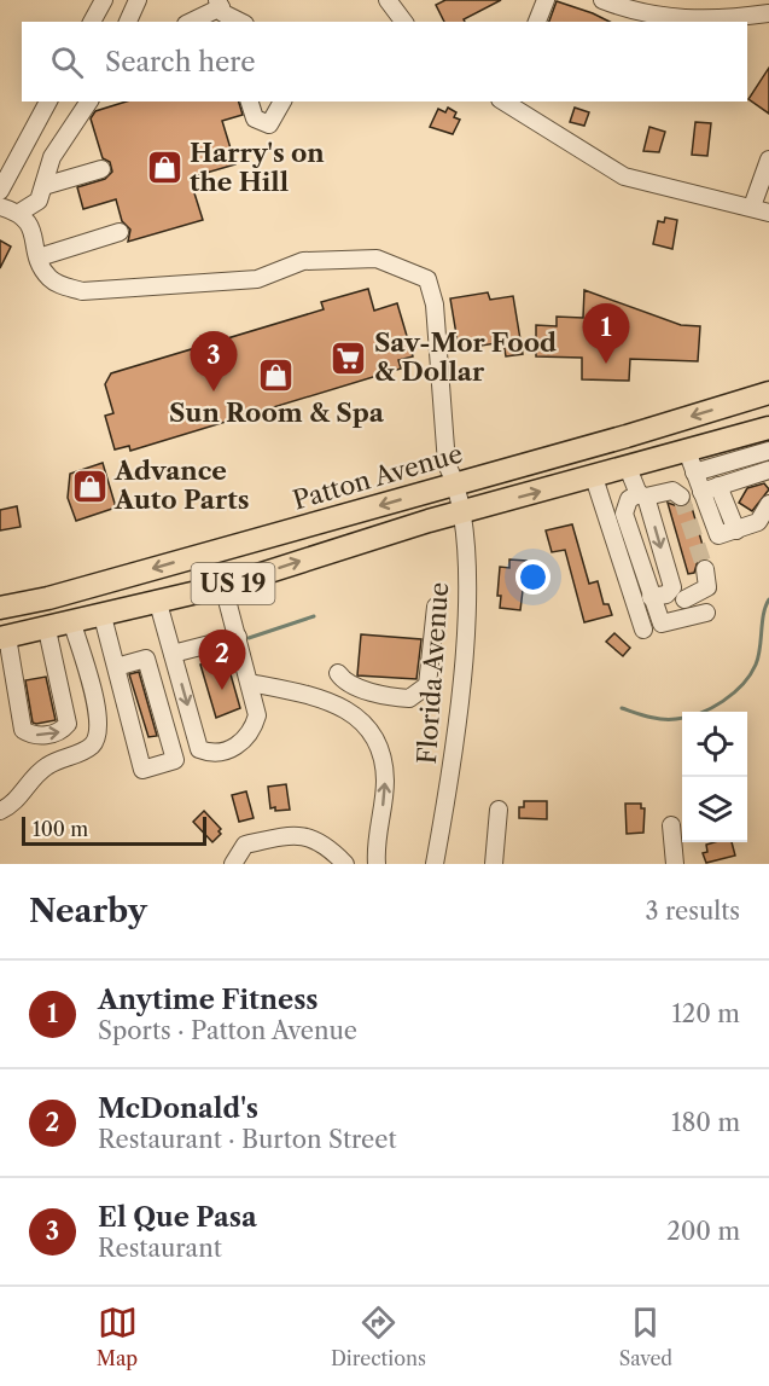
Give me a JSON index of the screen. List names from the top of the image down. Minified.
{"streets":{"main road":["Patton Avenue","US 19"],"street":["Florida Avenue"]},"crossings":[["Patton Avenue","Florida Avenue"],["US 19","Florida Avenue"]],"places":{"shop":["Harry's on the Hill","Sun Room & Spa","Advance Auto Parts"],"supermarket":["Sav-Mor Food & Dollar"]},"scale_bar":"100 m","page":{"search":"Search here","pins":["1","3","2"],"scale":"100 m","heading":["Nearby","3 results"],"list":[{"mark":"1","name":"Anytime Fitness","note":"Sports · Patton Avenue","value":"120 m"},{"mark":"2","name":"McDonald's","note":"Restaurant · Burton Street","value":"180 m"},{"mark":"3","name":"El Que Pasa","note":"Restaurant","value":"200 m"}],"nav":["Map","Directions","Saved"]}}
